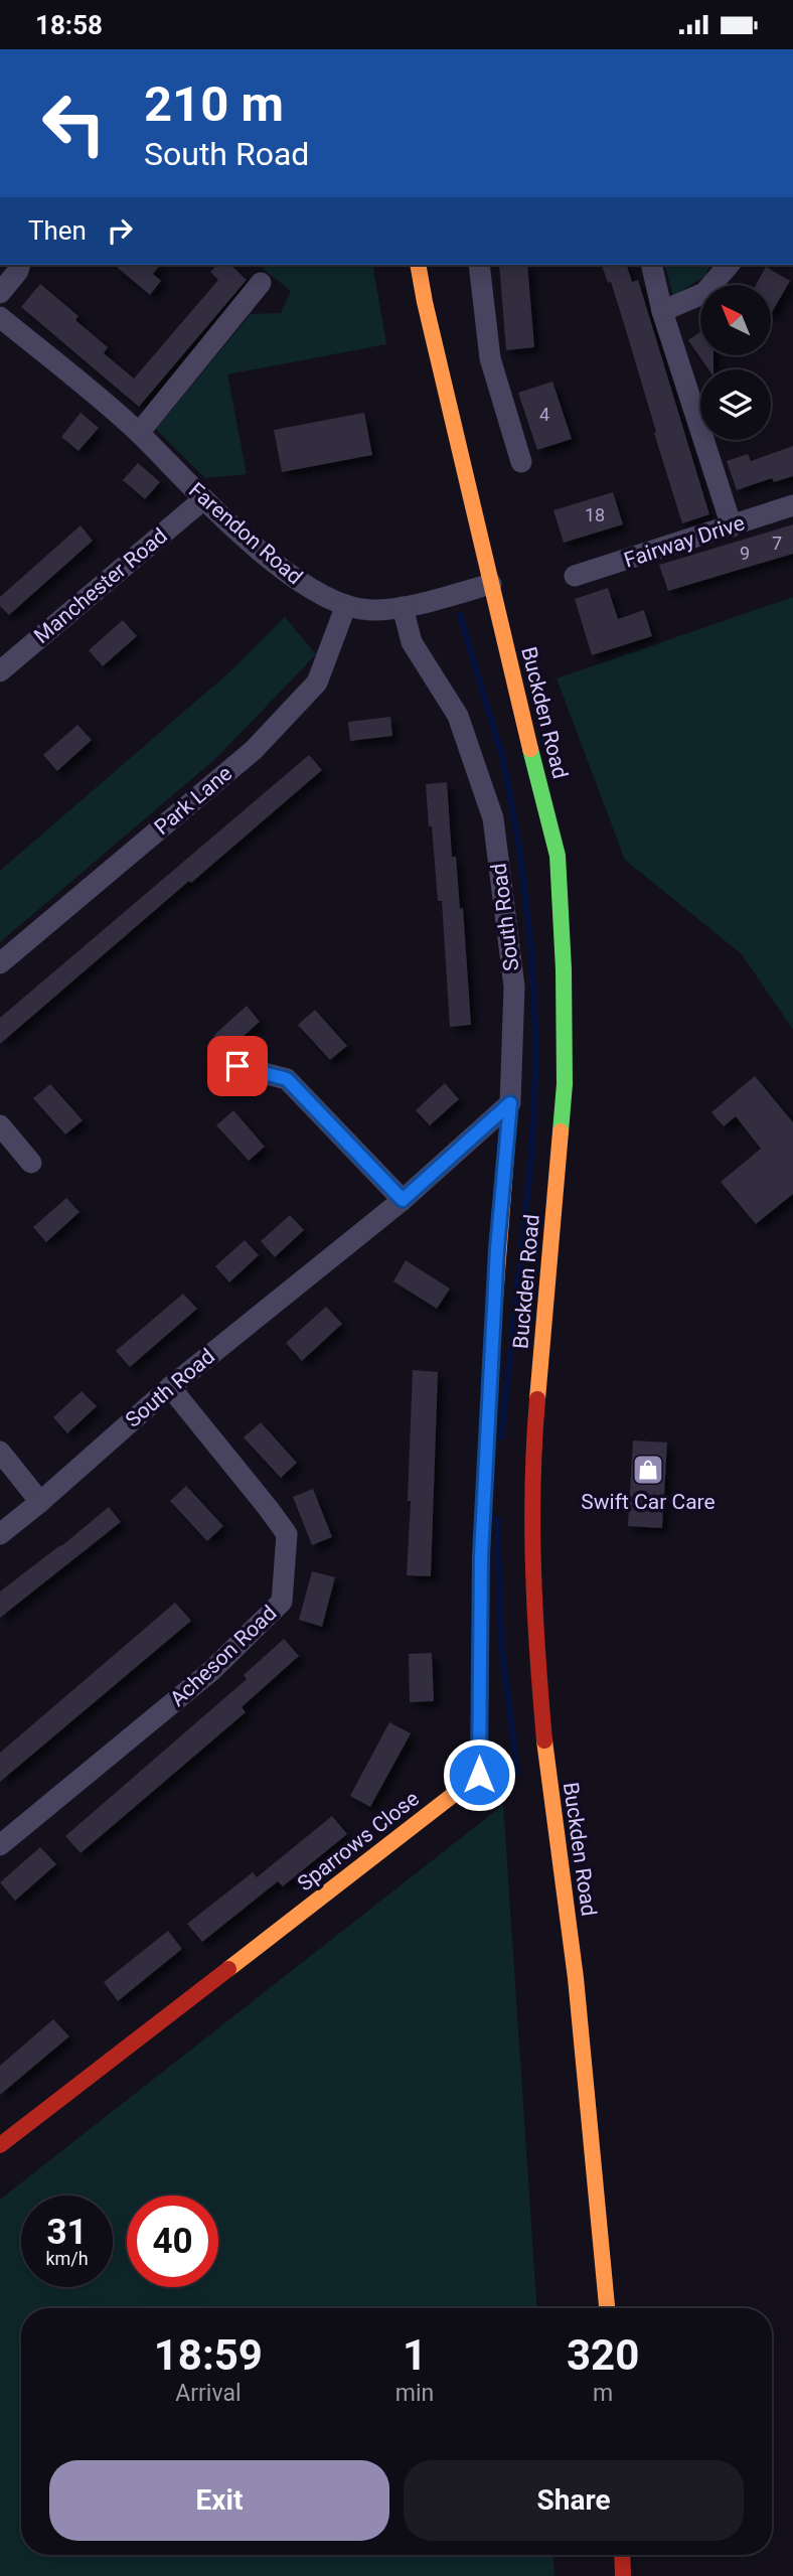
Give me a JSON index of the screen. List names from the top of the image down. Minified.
{"streets":{"main road":["Buckden Road","Sparrows Close"],"street":["Farendon Road","Fairway Drive","Manchester Road","Park Lane","South Road","Acheson Road"]},"crossings":[["Farendon Road","Manchester Road"],["Farendon Road","Buckden Road"],["Farendon Road","Park Lane"],["Farendon Road","South Road"],["South Road","Acheson Road"],["South Road","Sparrows Close"]],"places":{"shop":["Swift Car Care"]},"house_numbers":["4","18","7","9"],"north":"top left","page":{"status":"18:58","turn":["210 m","South Road"],"then":"Then","speed":"31 km/h","limit":"40","eta":["18:59","Arrival","1","min","320","m"],"buttons":["Exit","Share"]}}
